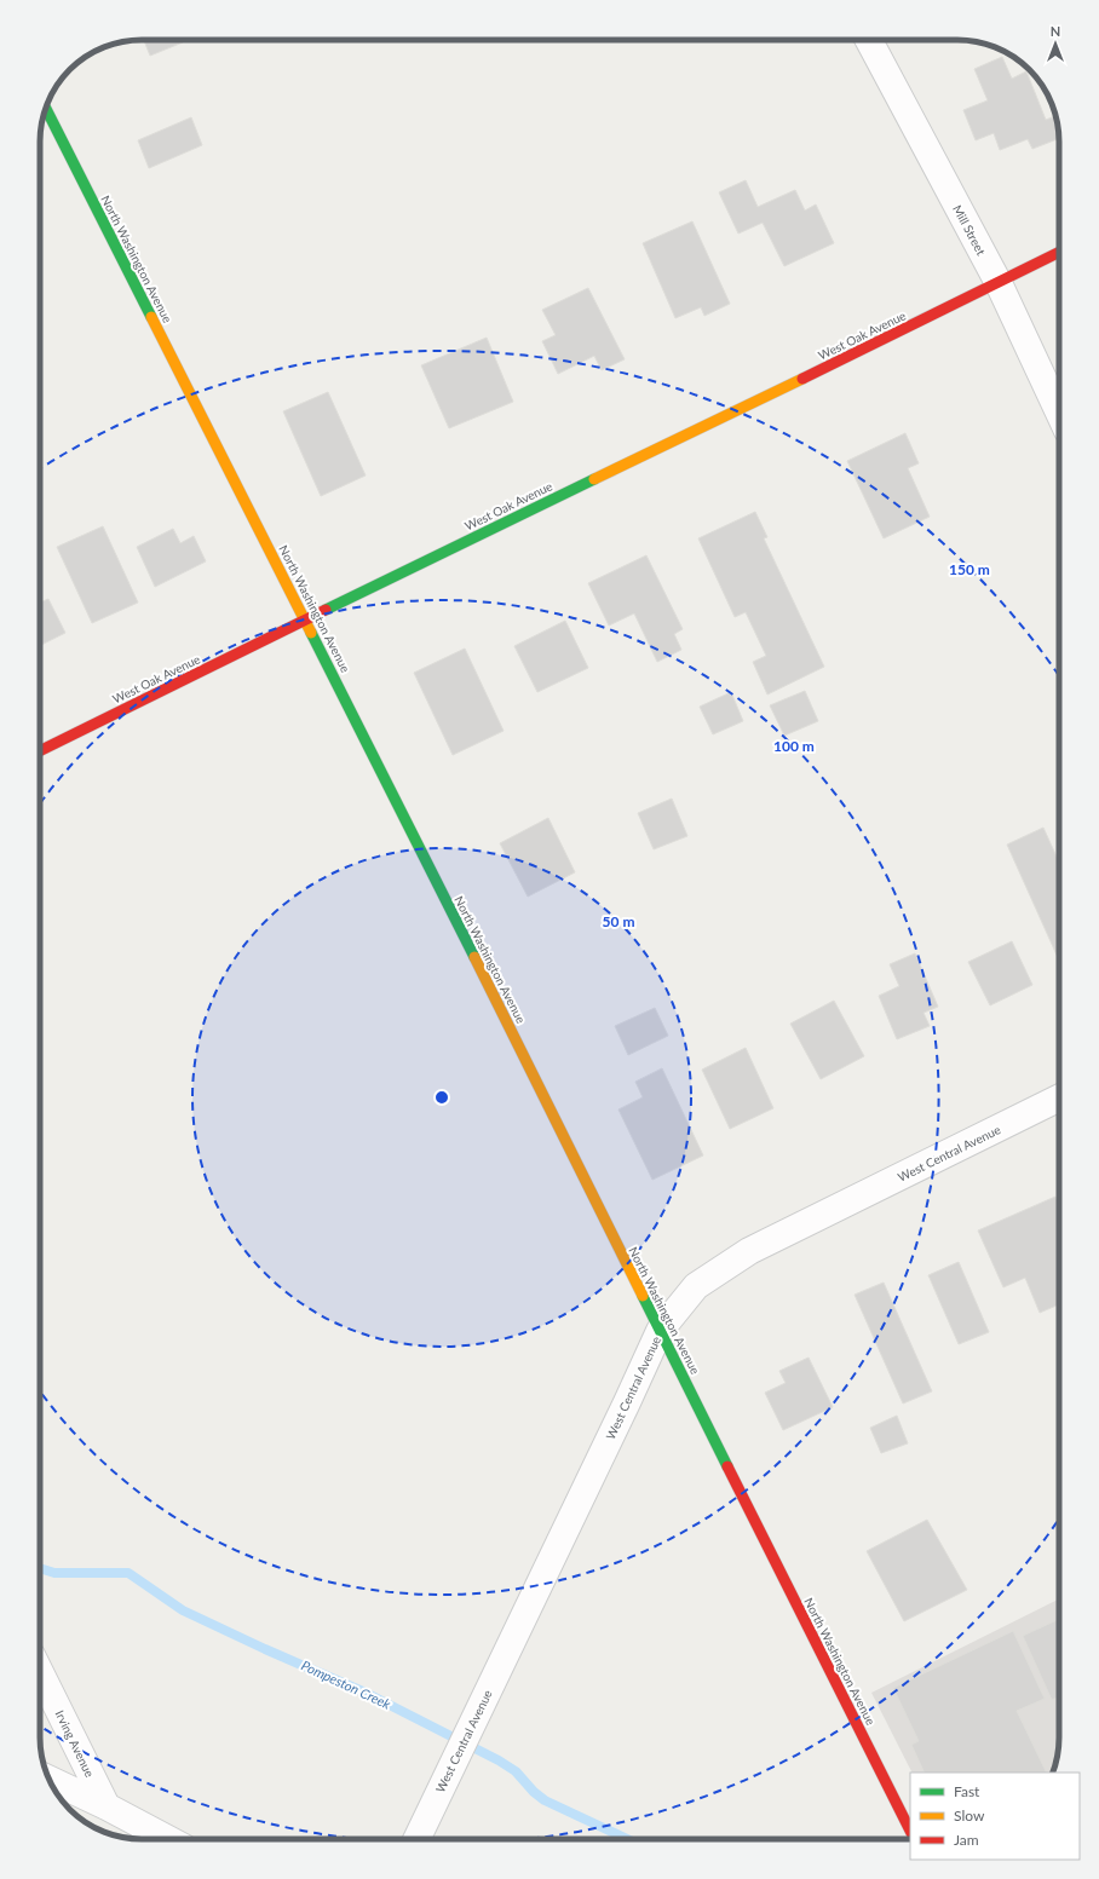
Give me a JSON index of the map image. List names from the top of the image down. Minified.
{"streets":{"street":["Mill Street","North Washington Avenue","West Oak Avenue","West Central Avenue","Irving Avenue"]},"crossings":[["Mill Street","West Oak Avenue"],["North Washington Avenue","West Oak Avenue"],["North Washington Avenue","West Central Avenue"]],"water":["Pompeston Creek"],"legend":["Fast","Slow","Jam"],"north":"top","rings":["150 m","100 m","50 m"]}
